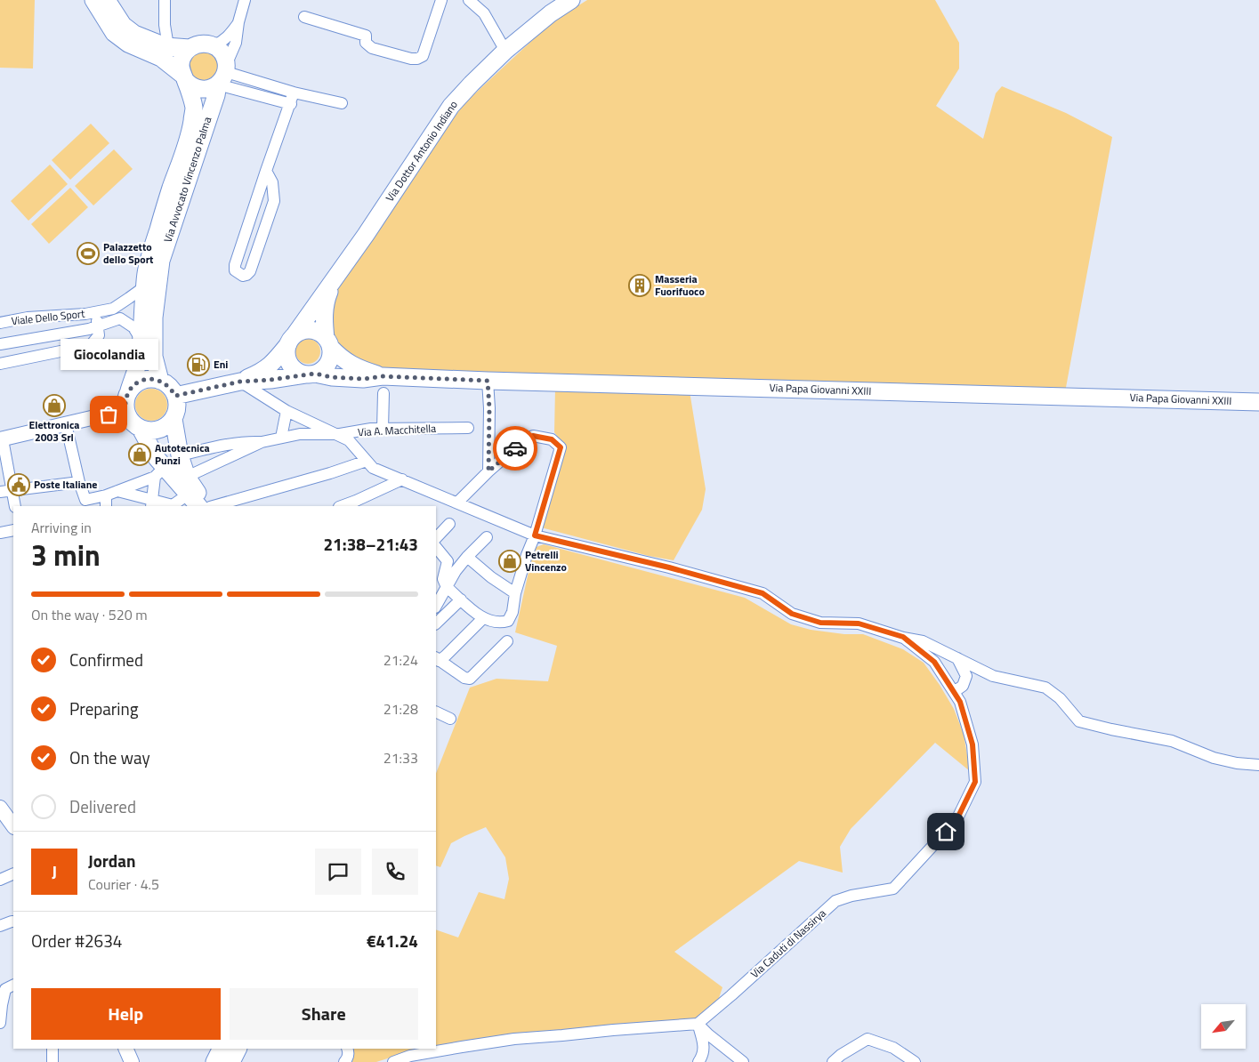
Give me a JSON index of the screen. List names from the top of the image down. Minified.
{"streets":{"main road":["Via Dottor Antonio Indiano","Via Avvocato Vincenzo Palma","Via Papa Giovanni XXIII"],"street":["Viale Dello Sport","Via A. Macchitella","Via Caduti di Nassirya"]},"crossings":[["Via Dottor Antonio Indiano","Via Papa Giovanni XXIII"],["Via Avvocato Vincenzo Palma","Viale Dello Sport"],["Via Avvocato Vincenzo Palma","Via Papa Giovanni XXIII"]],"places":{"sports":["Palazzetto dello Sport"],"building":["Masseria Fuorifuoco"],"fuel station":["Eni"],"shop":["Elettronica 2003 Srl","Autotecnica Punzi","Petrelli Vincenzo"],"other":["Giocolandia"],"public building":["Poste Italiane"]},"north":"bottom left","page":{"bubble":"Giocolandia","heading":["3 min","Arriving in","21:38–21:43"],"panel":["Jordan","Courier · 4.5","Order #2634","€41.24"],"bar":"On the way · 520 m","list":[["Confirmed","21:24"],["Preparing","21:28"],["On the way","21:33"],"Delivered"],"round":"J","buttons":["Help","Share"]}}
